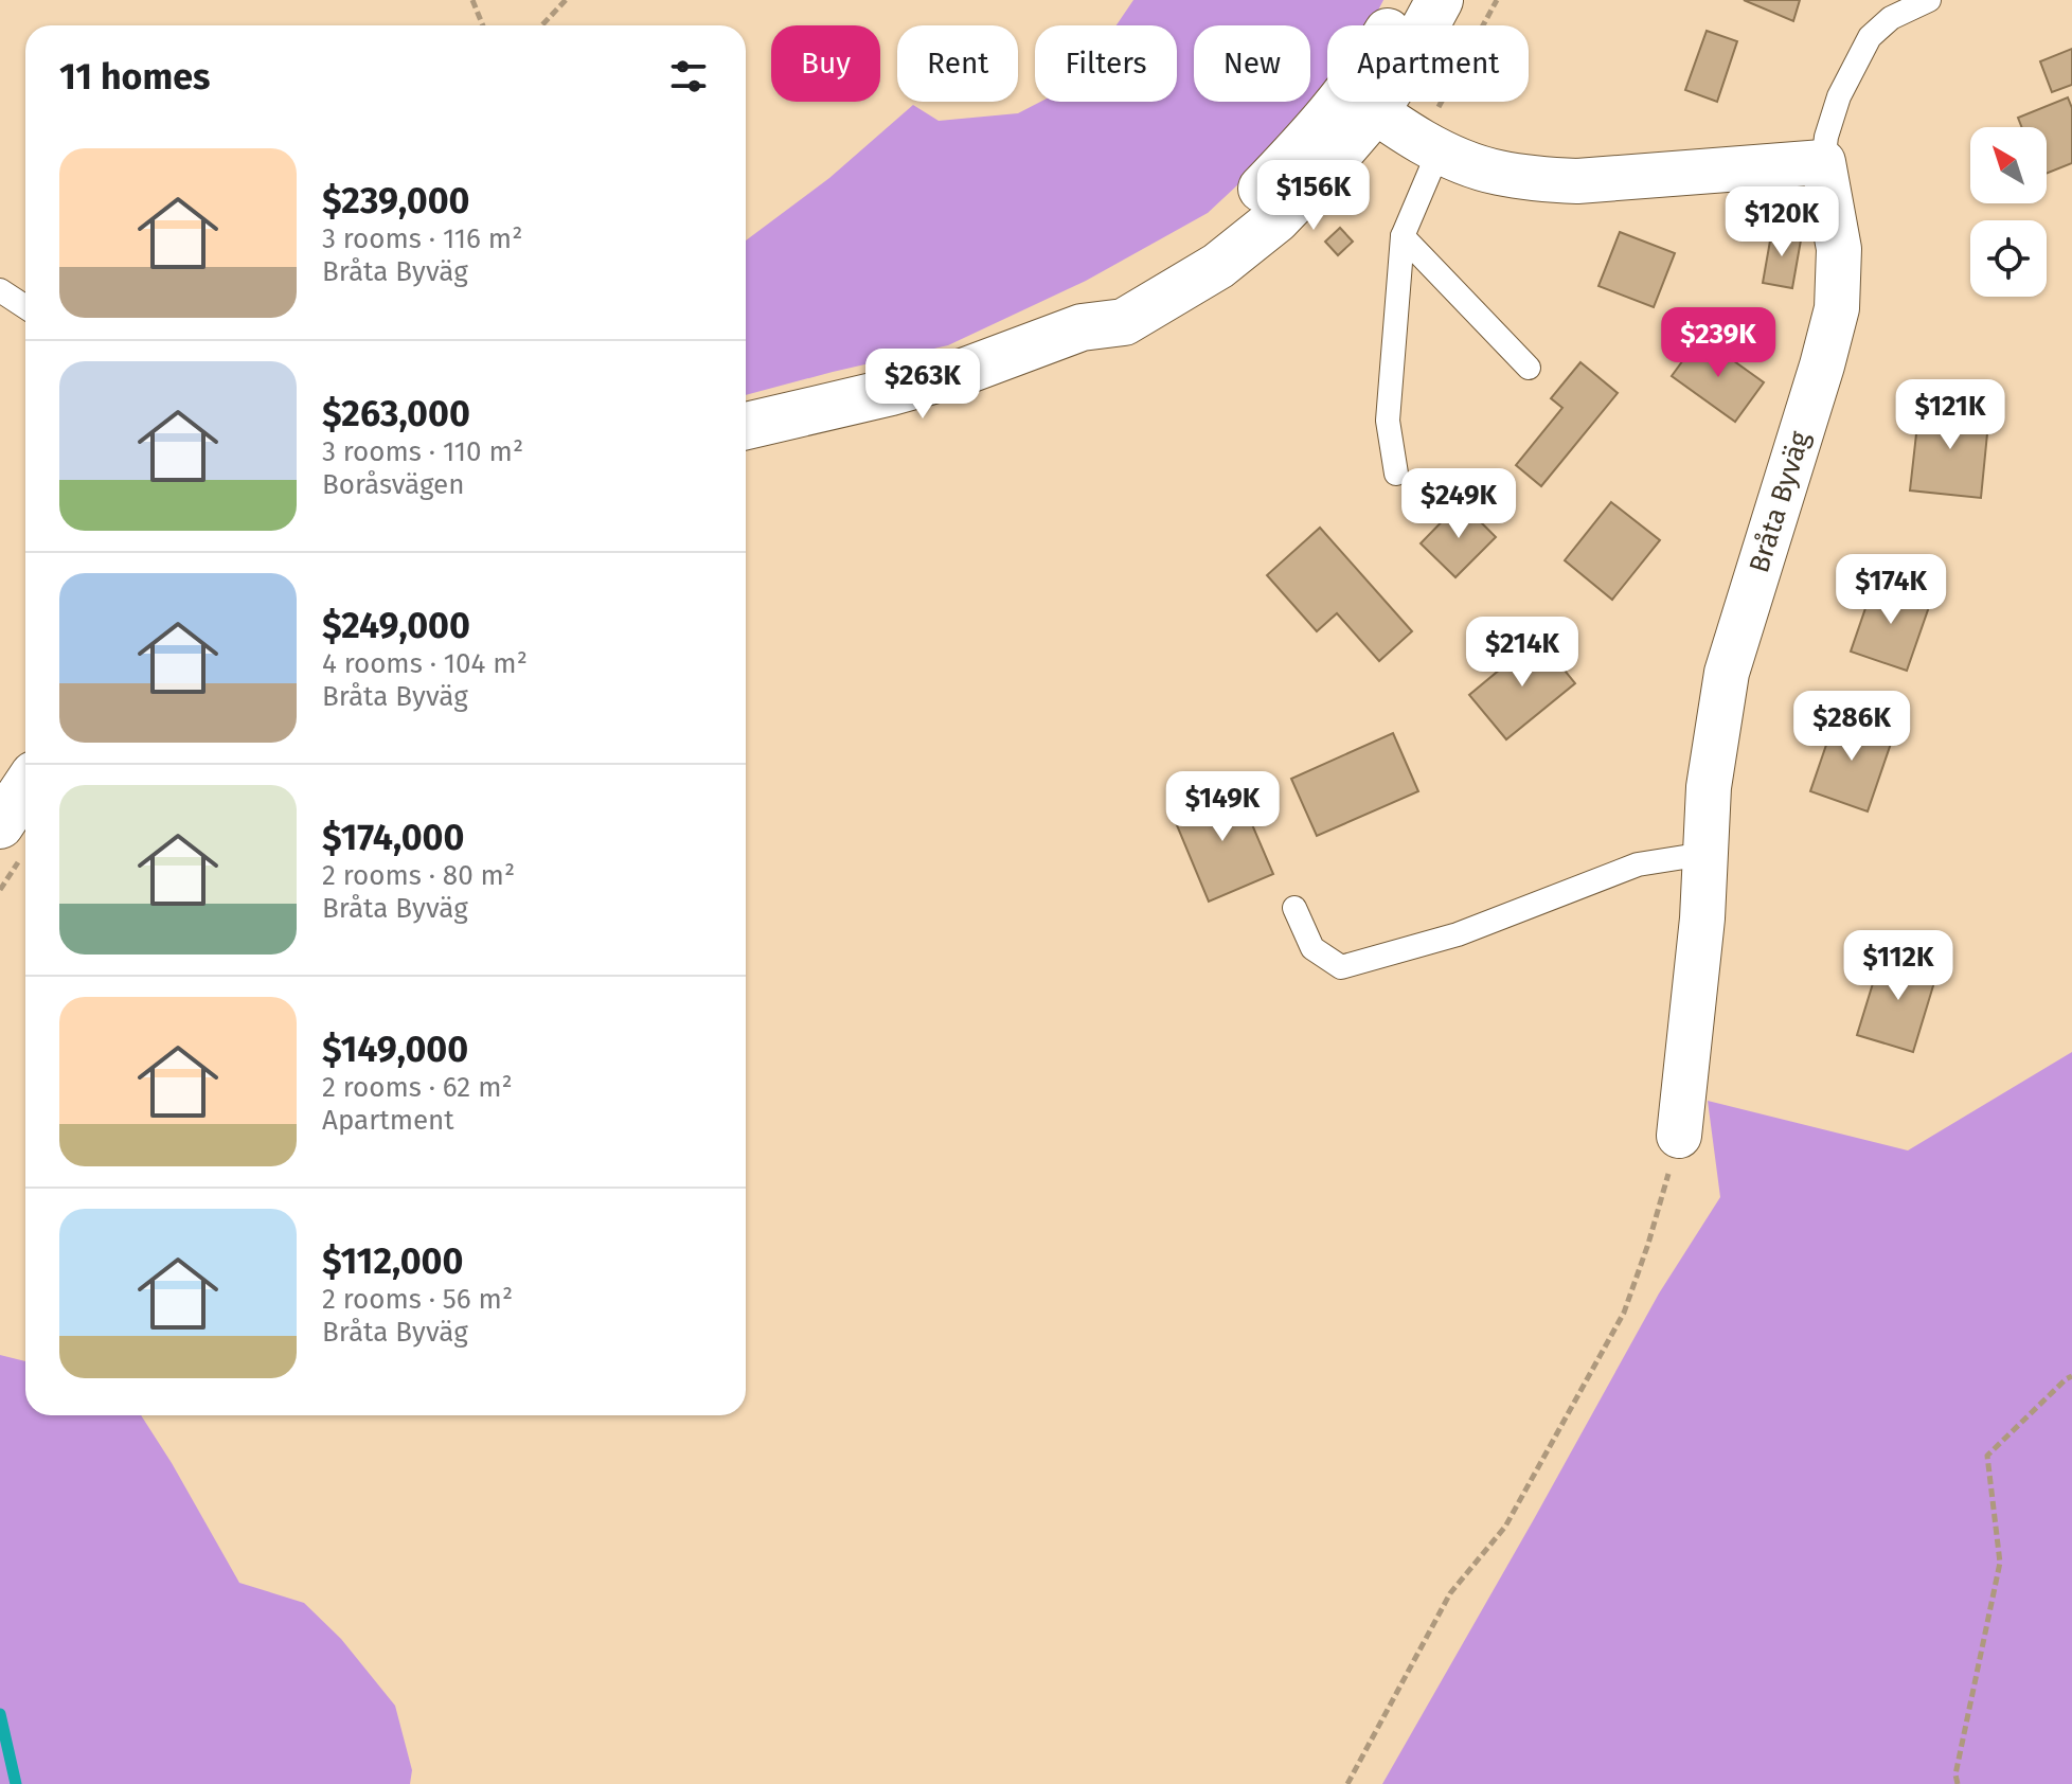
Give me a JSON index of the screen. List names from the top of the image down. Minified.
{"streets":{"street":["Bråta Byväg"]},"north":"top left","page":{"chip":["Buy","Rent","Filters","New","Apartment"],"heading":"11 homes","list":[{"name":"$239,000","note":"3 rooms · 116 m² · Bråta Byväg"},{"name":"$263,000","note":"3 rooms · 110 m² · Boråsvägen"},{"name":"$249,000","note":"4 rooms · 104 m² · Bråta Byväg"},{"name":"$174,000","note":"2 rooms · 80 m² · Bråta Byväg"},{"name":"$149,000","note":"2 rooms · 62 m² · Apartment"},{"name":"$112,000","note":"2 rooms · 56 m² · Bråta Byväg"}],"price":["$156K","$120K","$239K","$263K","$121K","$249K","$174K","$214K","$286K","$149K","$112K"]}}
